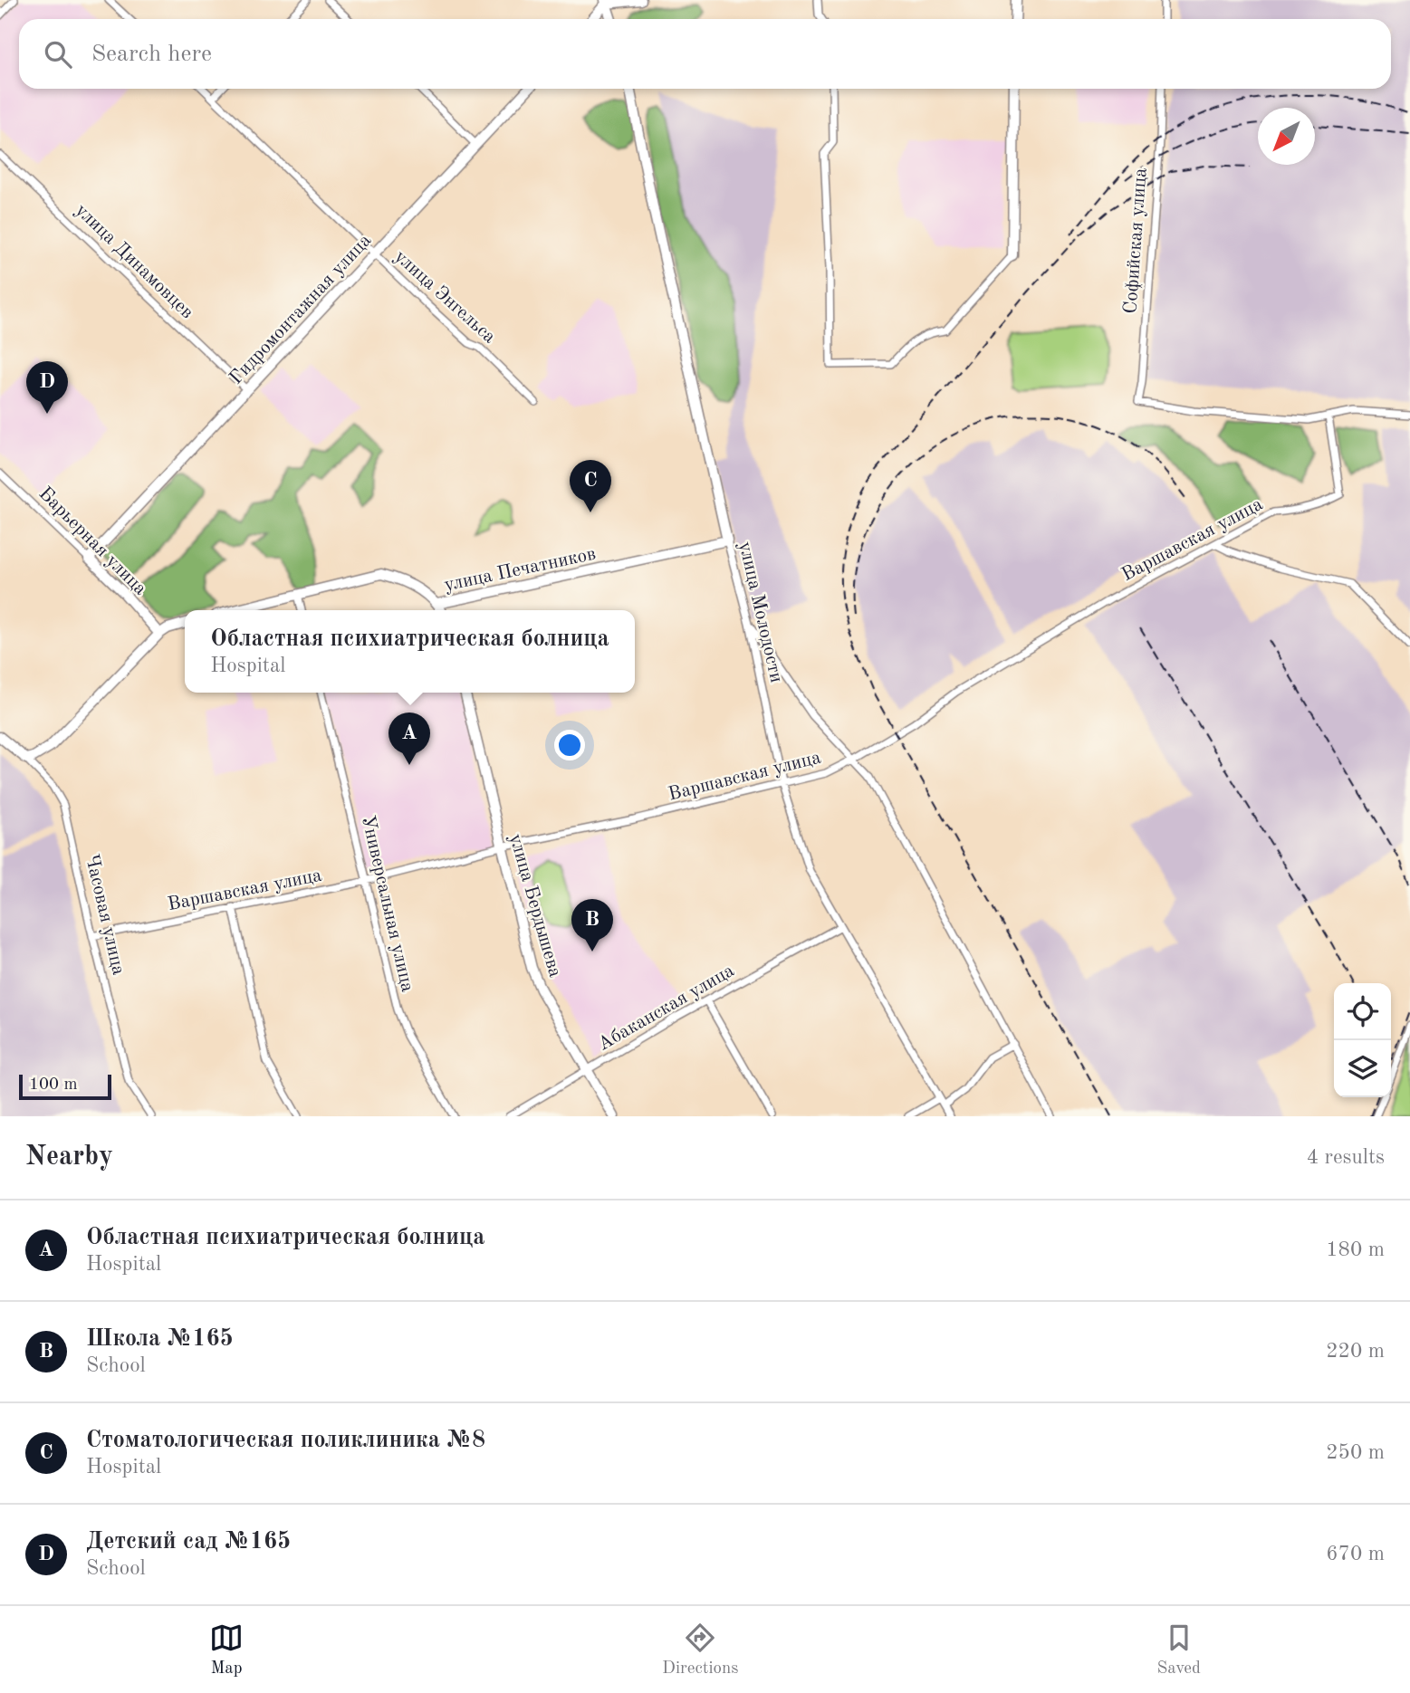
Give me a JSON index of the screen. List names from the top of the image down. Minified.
{"streets":{"street":["Софийская улица","улица Динамовцев","улица Энгельса","Гидромонтажная улица","Варшавская улица","Барьерная улица","улица Печатников","улица Молодости","Универсальная улица","улица Бердышева","Часовая улица","Абаканская улица"]},"crossings":[["Софийская улица","Варшавская улица"],["улица Динамовцев","Гидромонтажная улица"],["улица Энгельса","Гидромонтажная улица"],["Гидромонтажная улица","Барьерная улица"],["Варшавская улица","улица Молодости"],["Варшавская улица","Универсальная улица"],["Варшавская улица","улица Бердышева"],["Варшавская улица","Часовая улица"],["улица Печатников","улица Молодости"],["улица Молодости","Абаканская улица"],["улица Бердышева","Абаканская улица"]],"scale_bar":"100 m","north":"bottom left","page":{"search":"Search here","pins":["D","C","A","B"],"popup":["Областная психиатрическая болница","Hospital"],"scale":"100 m","heading":["Nearby","4 results"],"list":[{"mark":"A","name":"Областная психиатрическая болница","note":"Hospital","value":"180 m"},{"mark":"B","name":"Школа №165","note":"School","value":"220 m"},{"mark":"C","name":"Стоматологическая поликлиника №8","note":"Hospital","value":"250 m"},{"mark":"D","name":"Детский сад №165","note":"School","value":"670 m"}],"nav":["Map","Directions","Saved"]}}
